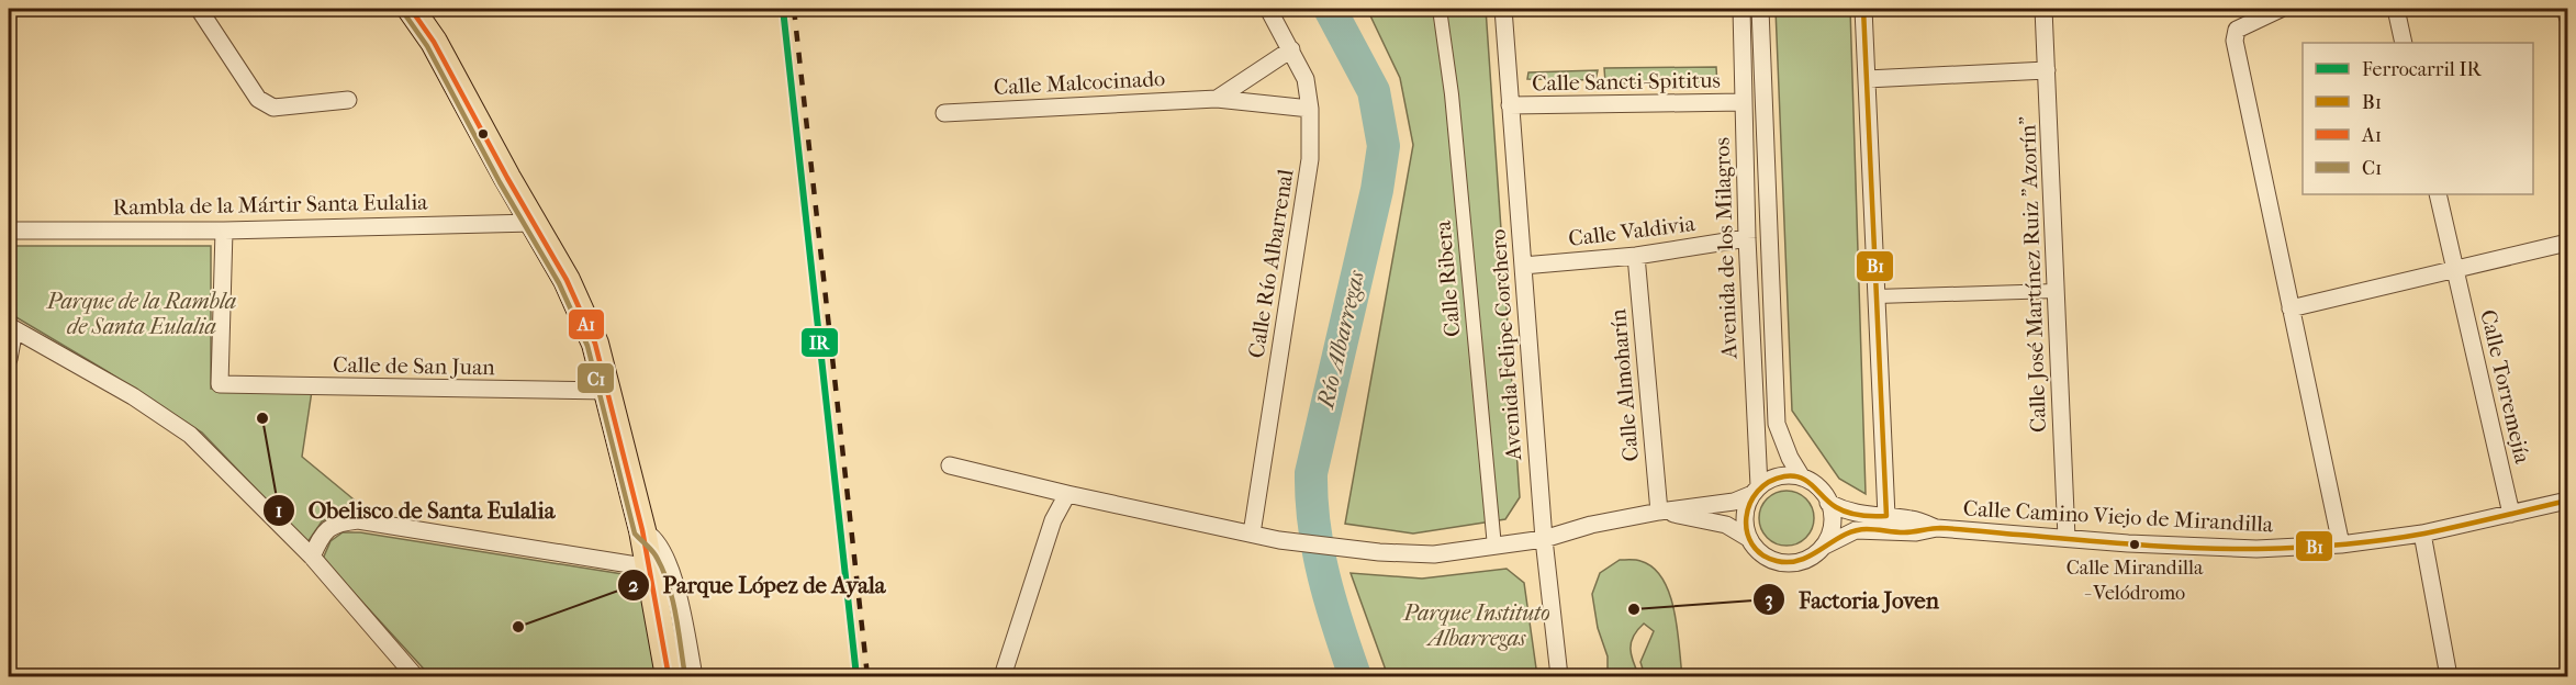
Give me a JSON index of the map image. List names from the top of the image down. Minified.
{"streets":{"street":["Calle Sancti-Spititus","Calle Malcocinado","Rambla de la Mártir Santa Eulalia","Calle Valdivia","Avenida de los Milagros","Calle Río Albarrenal","Calle José Martínez Ruiz \"Azorín\"","Calle Ribera","Avenida Felipe Corchero","Calle de San Juan","Calle Almoharín","Calle Torremejía","Calle Camino Viejo de Mirandilla"]},"crossings":[["Calle Sancti-Spititus","Avenida de los Milagros"],["Calle Sancti-Spititus","Avenida Felipe Corchero"],["Calle Malcocinado","Calle Río Albarrenal"],["Rambla de la Mártir Santa Eulalia","Calle de San Juan"],["Calle Valdivia","Avenida de los Milagros"],["Calle Valdivia","Avenida Felipe Corchero"],["Calle Valdivia","Calle Almoharín"],["Avenida de los Milagros","Calle Camino Viejo de Mirandilla"],["Calle José Martínez Ruiz \"Azorín\"","Calle Camino Viejo de Mirandilla"],["Calle Torremejía","Calle Camino Viejo de Mirandilla"]],"water":["Río Albarregas"],"parks":["Parque de la Rambla de Santa Eulalia","Parque Instituto Albarregas"],"places":["Obelisco de Santa Eulalia","Calle Mirandilla - Velódromo","Factoria Joven","Parque López de Ayala"],"lines":["rail line IR","transit line B1","transit line A1","transit line C1"],"legend":["Ferrocarril IR","B1","A1","C1"]}
